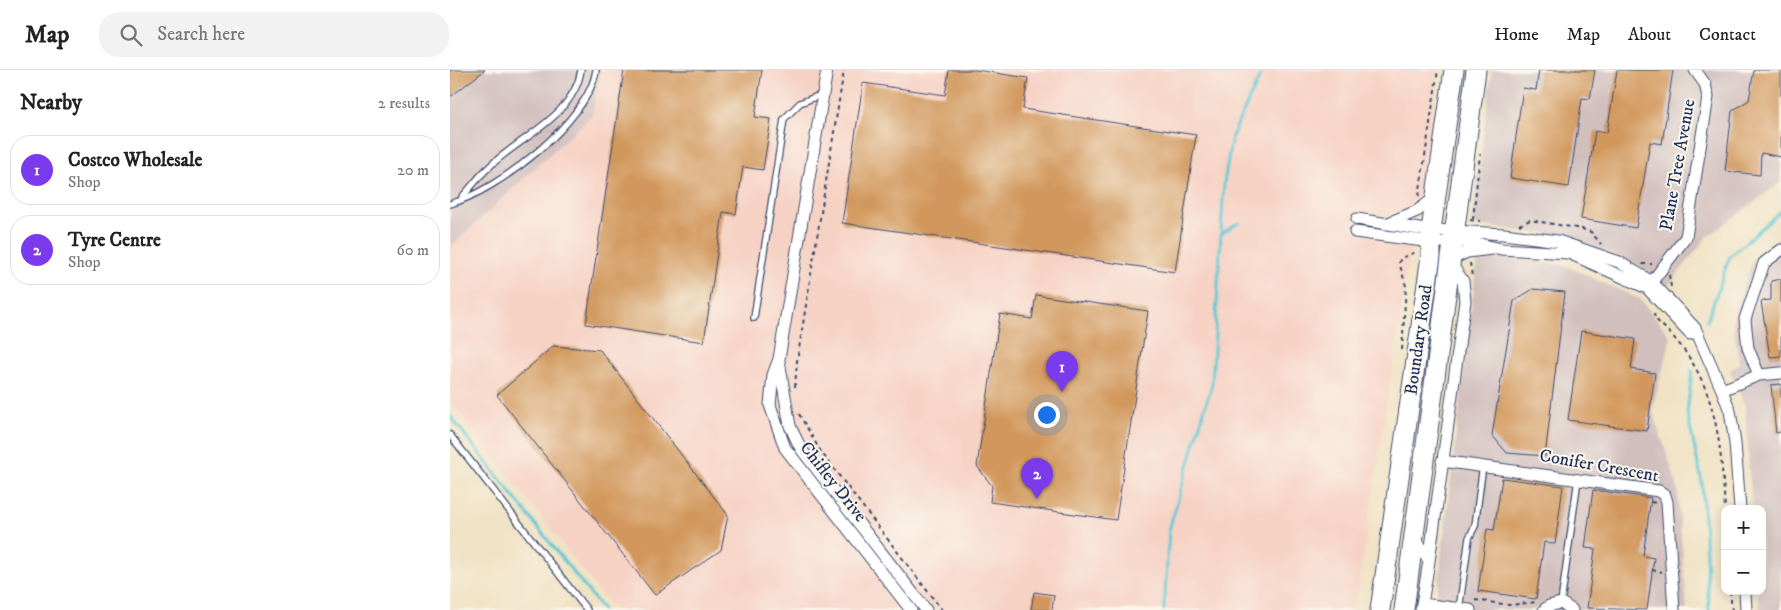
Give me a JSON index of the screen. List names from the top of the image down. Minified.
{"streets":{"main road":["Boundary Road"],"street":["Plane Tree Avenue","Conifer Crescent","Chifley Drive"]},"page":{"header":"Map","search":"Search here","nav":["Home","Map","About","Contact"],"heading":["Nearby","2 results"],"list":[{"mark":"1","name":"Costco Wholesale","note":"Shop","value":"20 m"},{"mark":"2","name":"Tyre Centre","note":"Shop","value":"60 m"}],"pins":["1","2"],"map_buttons":["+","−"]}}
